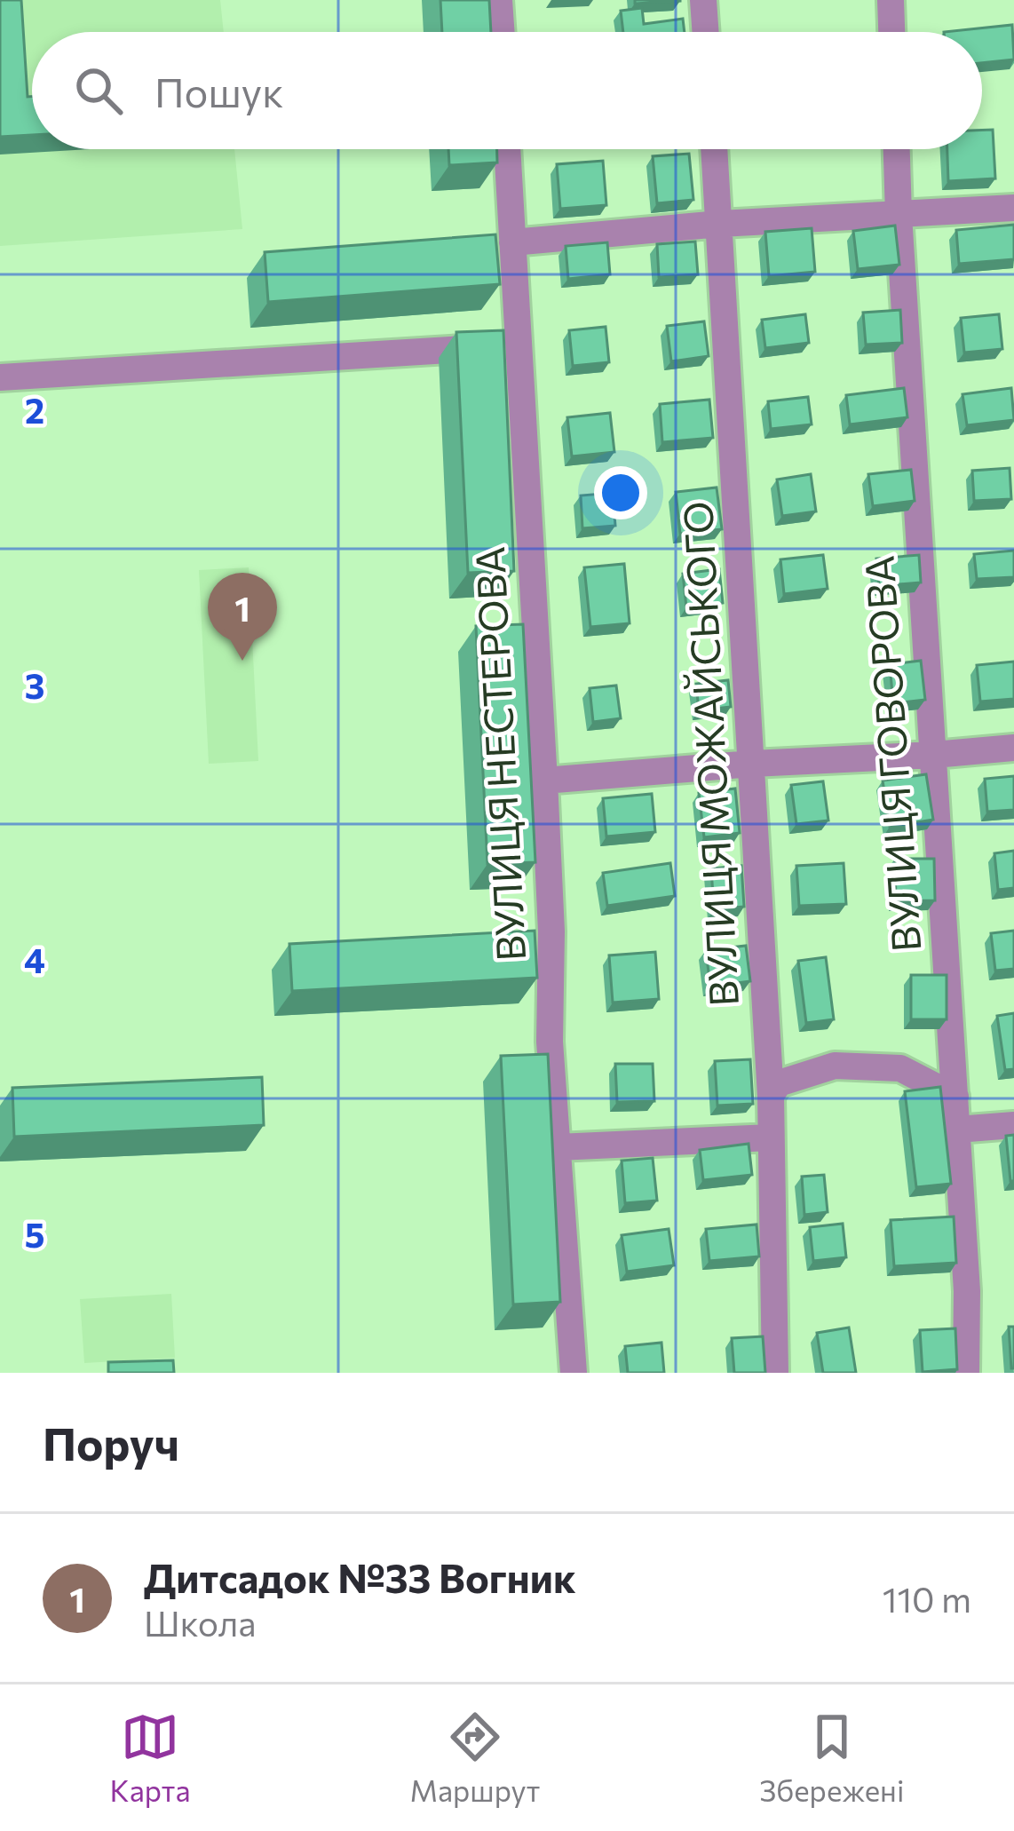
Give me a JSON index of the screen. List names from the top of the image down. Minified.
{"streets":{"street":["ВУЛИЦЯ НЕСТЕРОВА","ВУЛИЦЯ МОЖАЙСЬКОГО","ВУЛИЦЯ ГОВОРОВА"]},"page":{"search":"Пошук","pins":"1","heading":"Поруч","list":[{"mark":"1","name":"Дитсадок №33 Вогник","note":"Школа","value":"110 m"}],"nav":["Карта","Маршрут","Збережені"]},"grid":{"rows":["2","3","4","5"]}}
